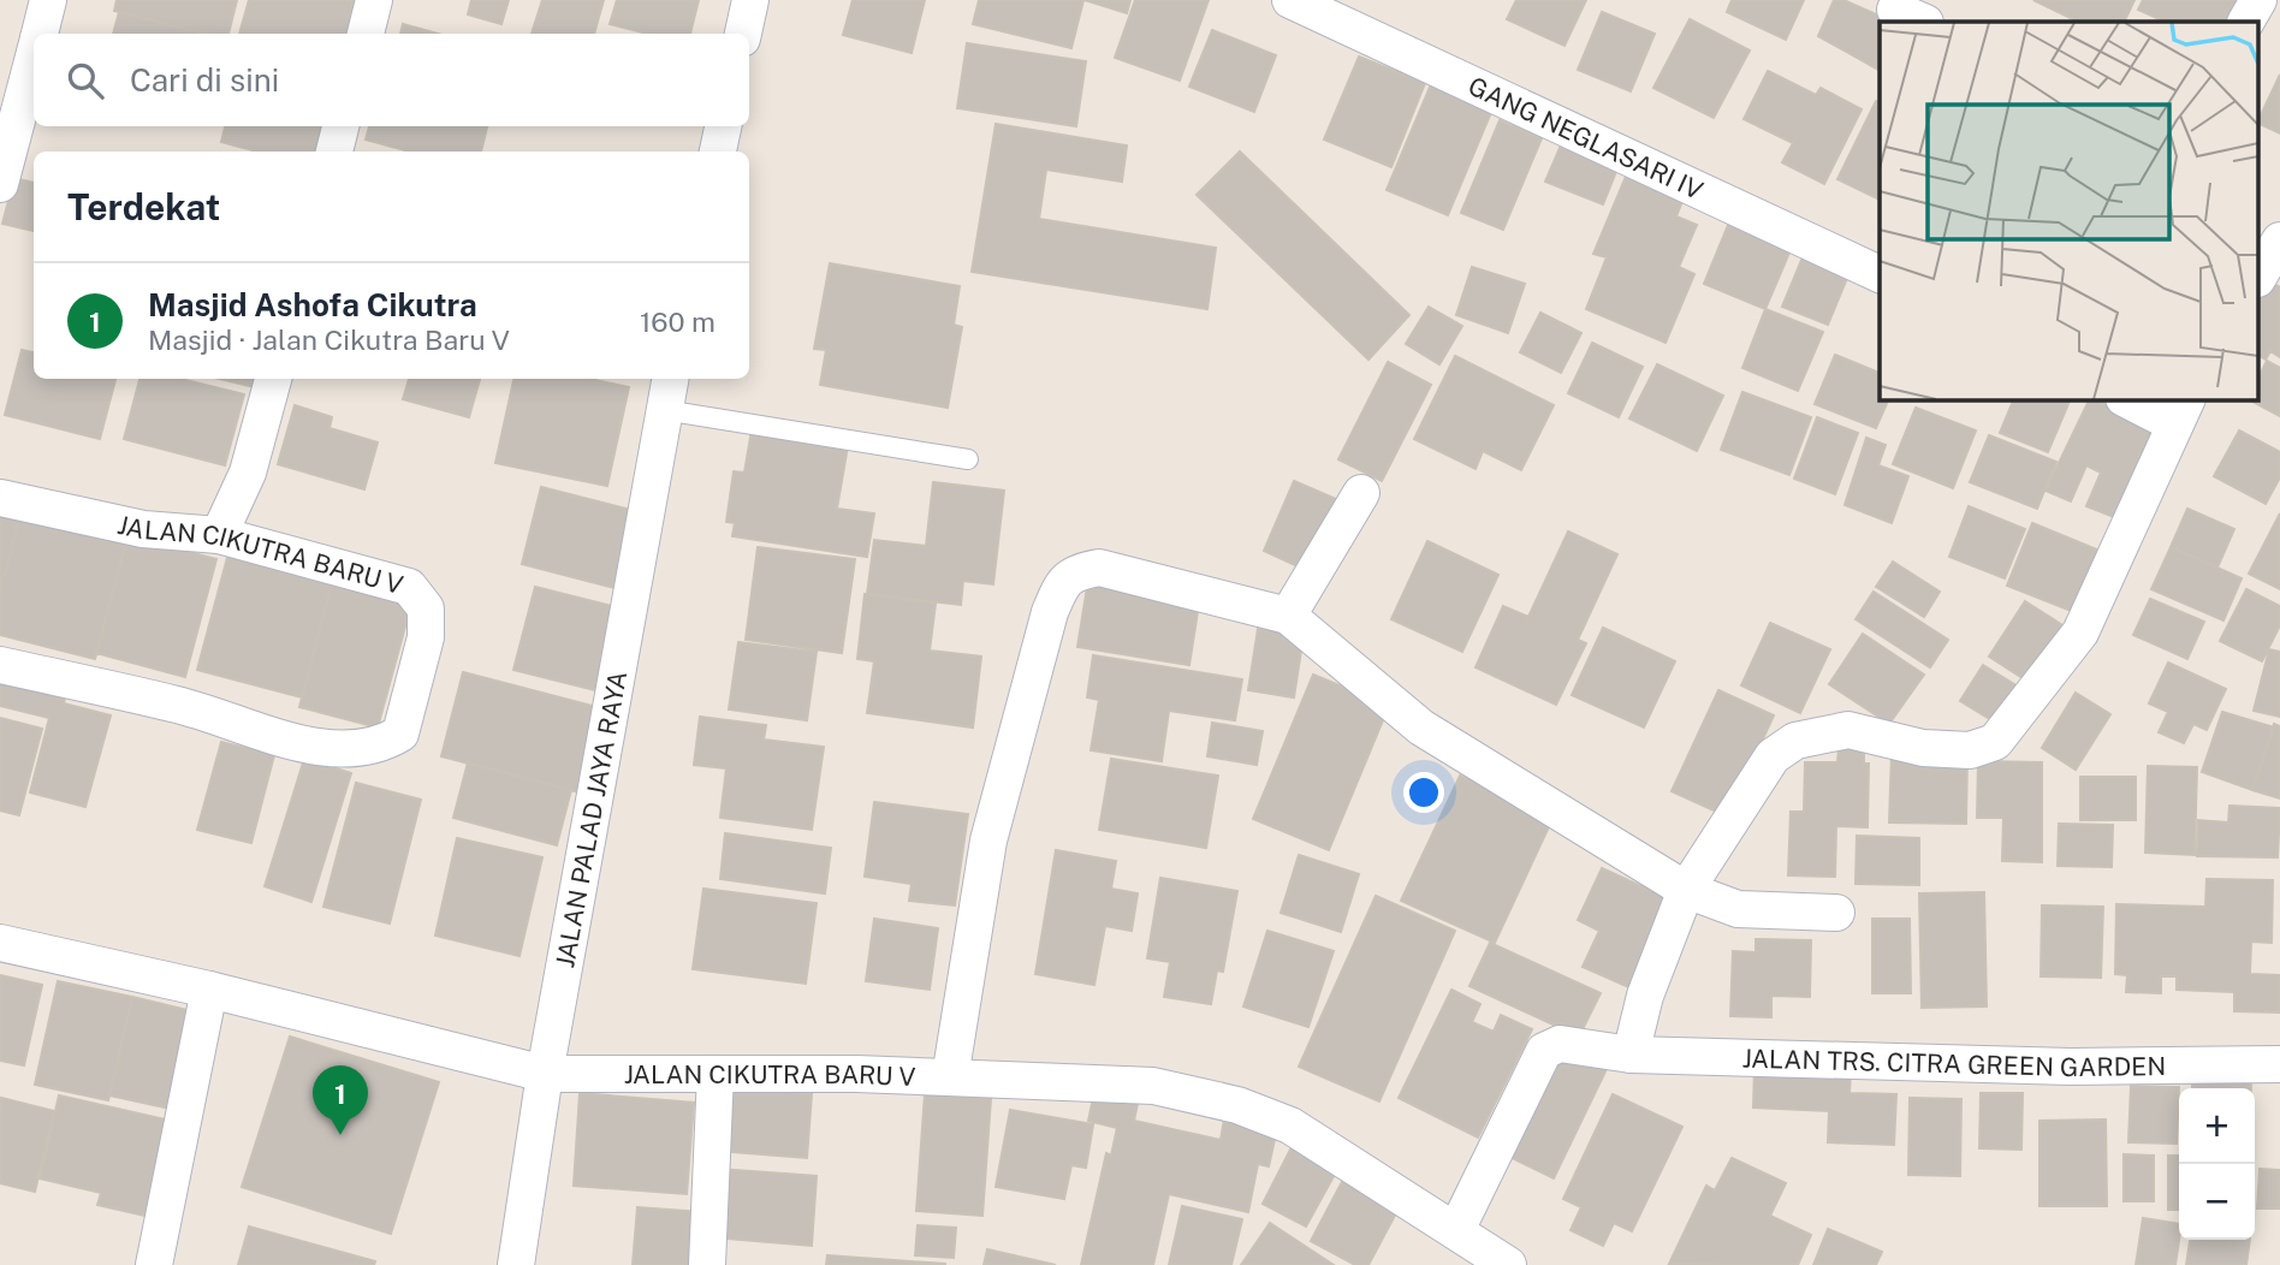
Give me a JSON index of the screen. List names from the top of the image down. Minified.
{"streets":{"street":["GANG NEGLASARI IV","JALAN CIKUTRA BARU V","JALAN PALAD JAYA RAYA","JALAN TRS. CITRA GREEN GARDEN"]},"crossings":[["JALAN CIKUTRA BARU V","JALAN PALAD JAYA RAYA"],["JALAN CIKUTRA BARU V","JALAN TRS. CITRA GREEN GARDEN"]],"page":{"search":"Cari di sini","heading":"Terdekat","list":[{"mark":"1","name":"Masjid Ashofa Cikutra","note":"Masjid · Jalan Cikutra Baru V","value":"160 m"}],"pins":"1","map_buttons":["+","−"]}}
